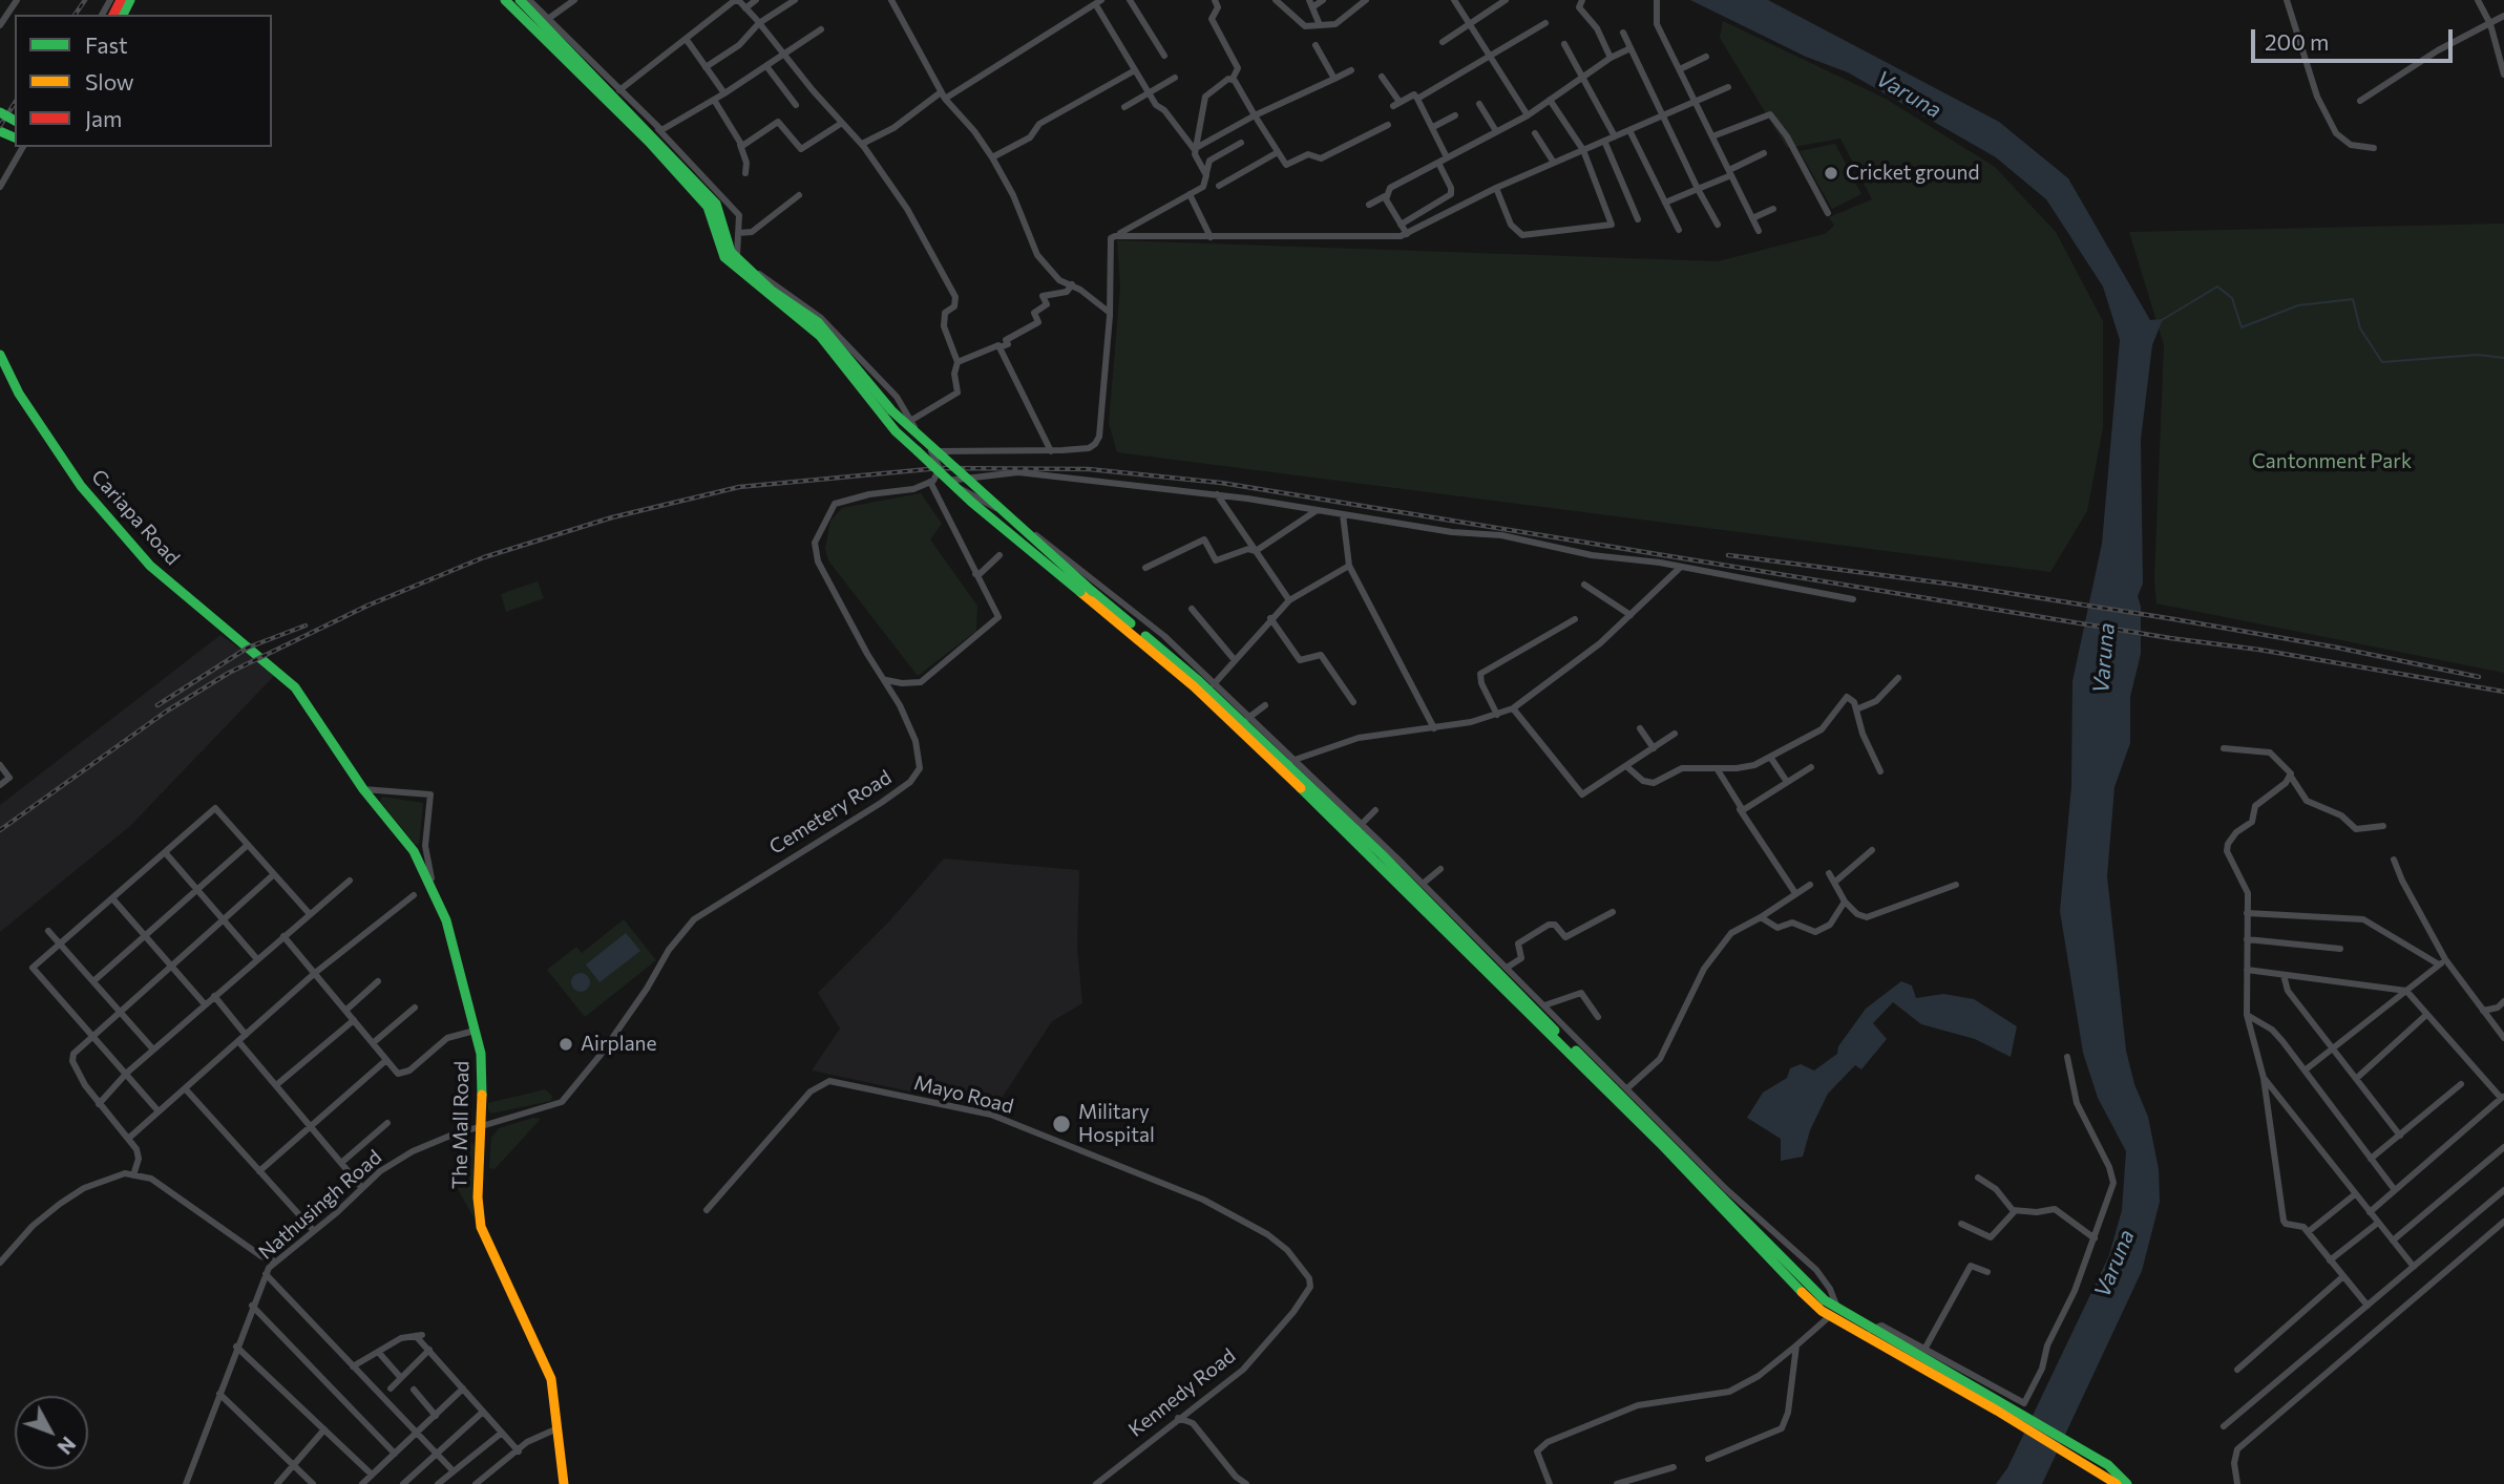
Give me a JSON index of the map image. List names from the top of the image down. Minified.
{"streets":{"street":["Cariapa Road","Cemetery Road","Mayo Road","The Mall Road","Nathusingh Road","Kennedy Road"]},"crossings":[["Cariapa Road","The Mall Road"],["Cemetery Road","Nathusingh Road"],["Mayo Road","Kennedy Road"],["The Mall Road","Nathusingh Road"]],"water":["Varuna"],"parks":["Cantonment Park"],"places":["Cricket ground","Airplane","Military Hospital"],"legend":["Fast","Slow","Jam"],"scale_bar":"200 m","north":"bottom right"}
